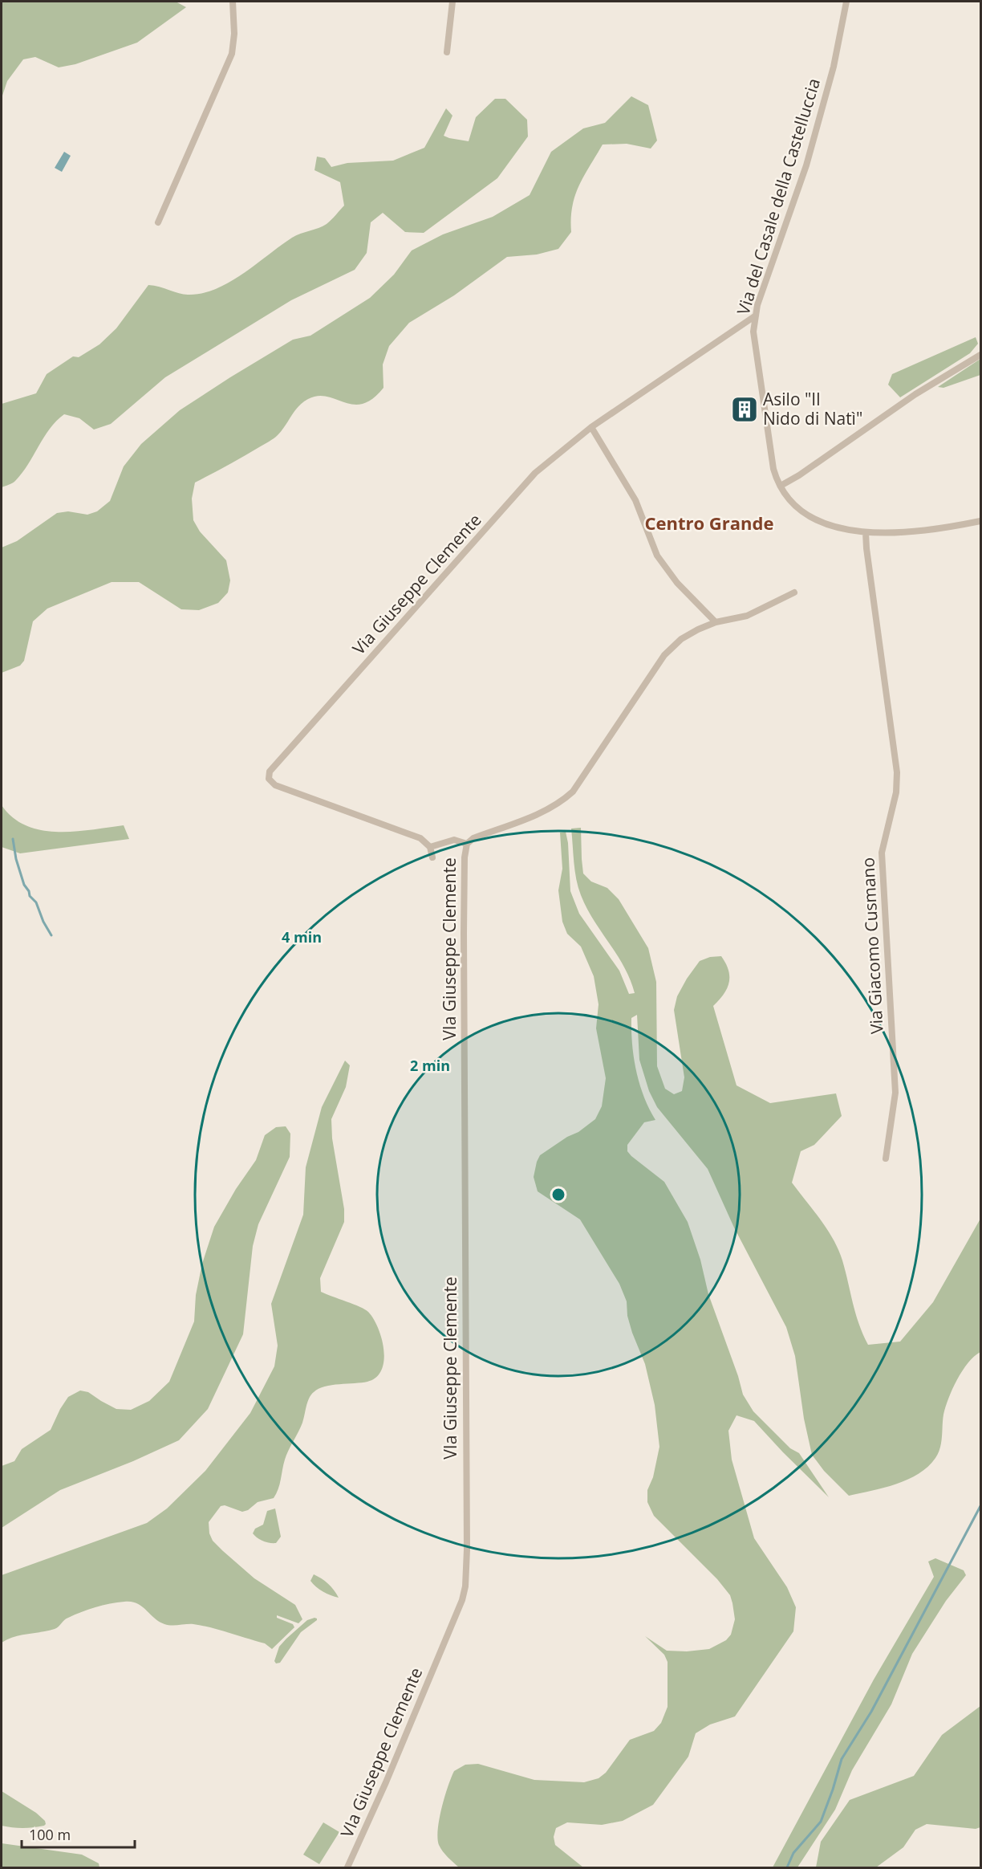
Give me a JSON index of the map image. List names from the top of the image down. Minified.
{"streets":{"street":["Via del Casale della Castelluccia","Via Giuseppe Clemente","Via Giacomo Cusmano","VIa Giuseppe Clemente"]},"crossings":[["Via del Casale della Castelluccia","Via Giuseppe Clemente"],["Via del Casale della Castelluccia","Via Giacomo Cusmano"],["Via Giuseppe Clemente","VIa Giuseppe Clemente"]],"districts":["Centro Grande"],"places":{"building":["Asilo \"Il Nido di Natì\""]},"scale_bar":"100 m","rings":["4 min","2 min"]}
